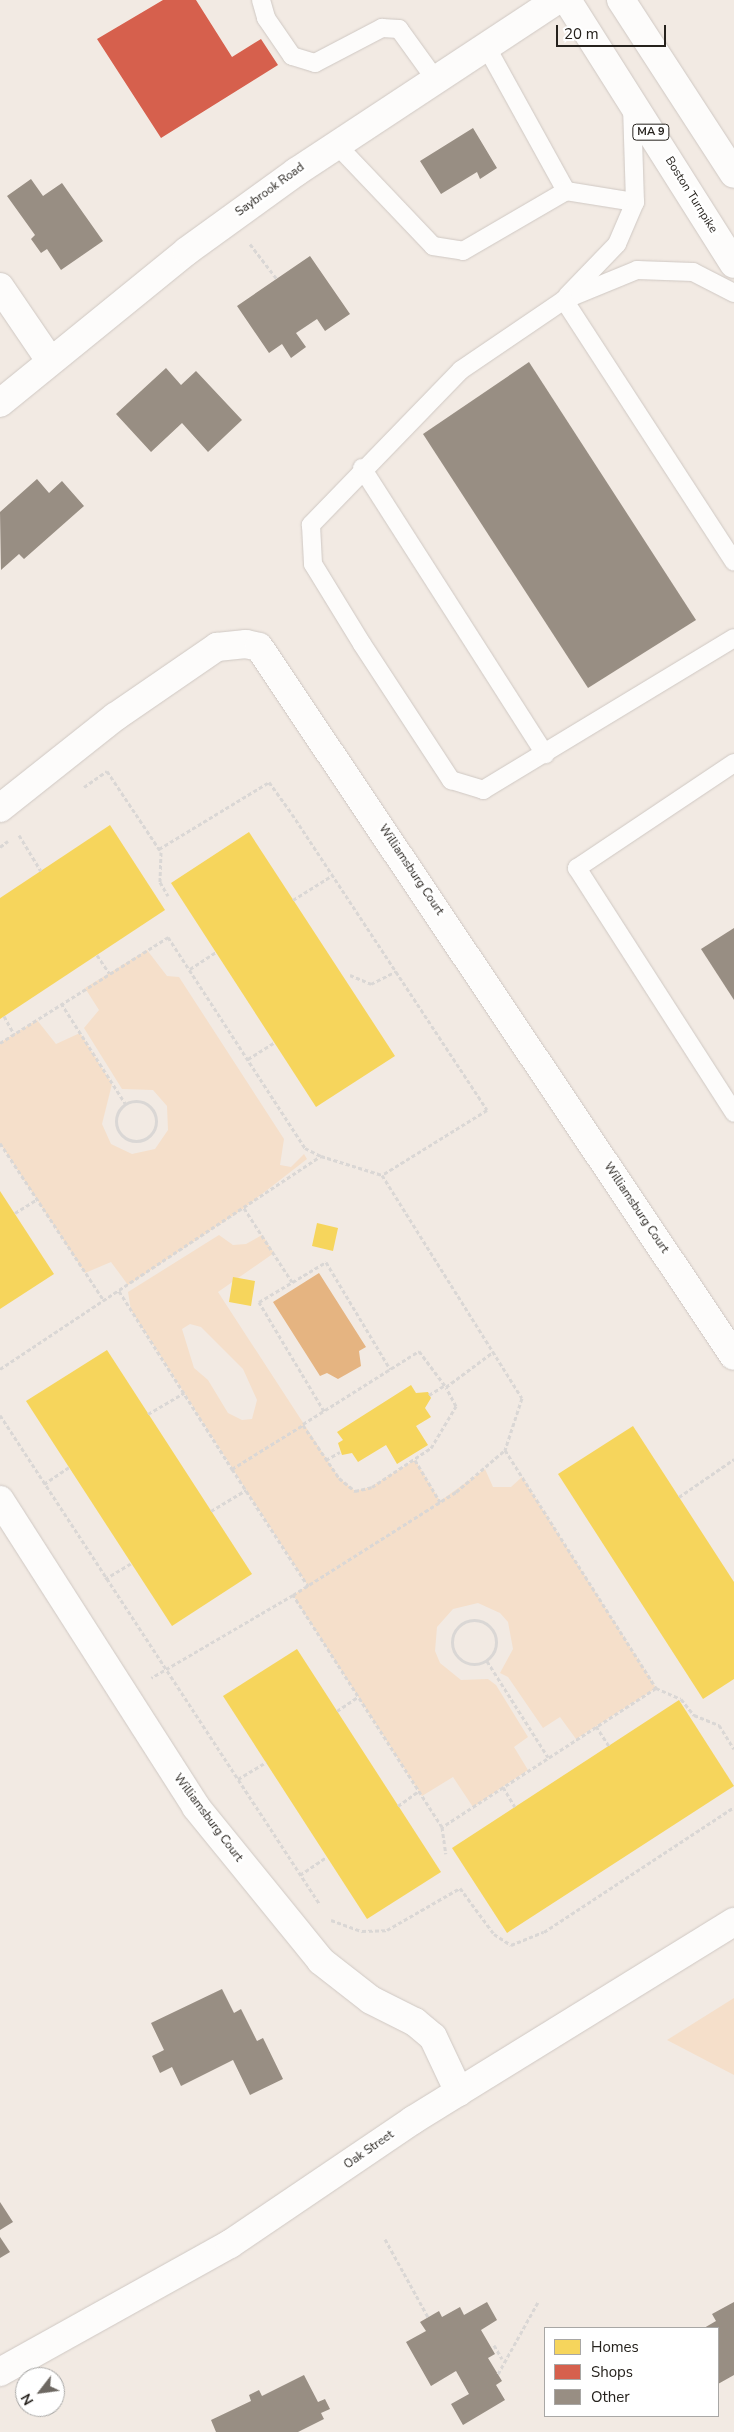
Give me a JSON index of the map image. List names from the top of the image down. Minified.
{"streets":{"main road":["MA 9","Saybrook Road","Boston Turnpike","Williamsburg Court","Oak Street"]},"crossings":[["Williamsburg Court","Oak Street"]],"legend":["Homes","Shops","Other"],"scale_bar":"20 m","north":"bottom left"}
